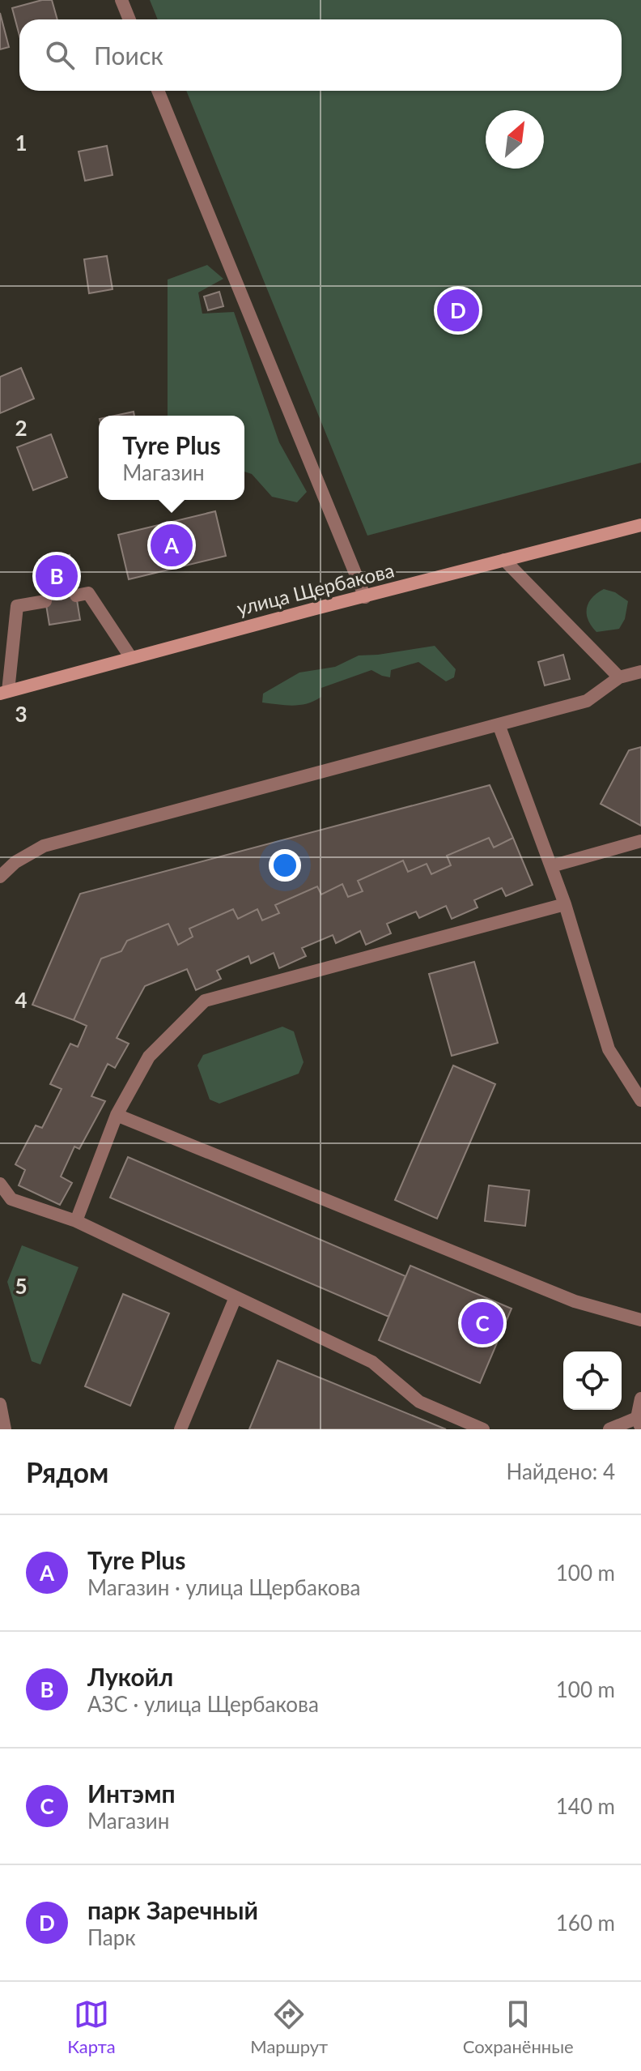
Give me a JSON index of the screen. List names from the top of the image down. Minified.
{"streets":{"main road":["улица Щербакова"]},"north":"top right","page":{"search":"Поиск","pins":["D","A","B","C"],"popup":["Tyre Plus","Магазин"],"heading":["Рядом","Найдено: 4"],"list":[{"mark":"A","name":"Tyre Plus","note":"Магазин · улица Щербакова","value":"100 m"},{"mark":"B","name":"Лукойл","note":"АЗС · улица Щербакова","value":"100 m"},{"mark":"C","name":"Интэмп","note":"Магазин","value":"140 m"},{"mark":"D","name":"парк Заречный","note":"Парк","value":"160 m"}],"nav":["Карта","Маршрут","Сохранённые"]},"grid":{"rows":["1","2","3","4","5"]}}
